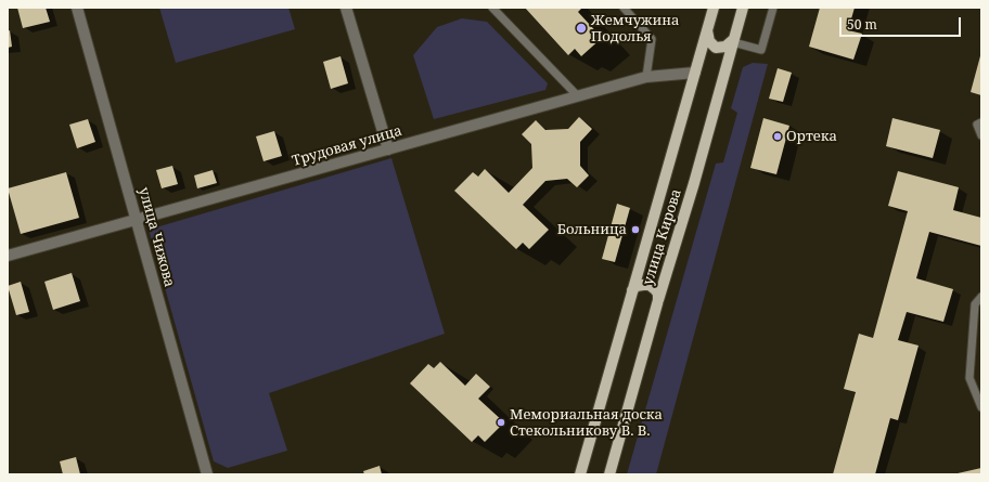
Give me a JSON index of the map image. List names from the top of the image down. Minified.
{"streets":{"main road":["улица Кирова"],"street":["Трудовая улица","улица Чижова"]},"crossings":[["Трудовая улица","улица Чижова"],["Трудовая улица","улица Кирова"]],"places":["Жемчужина Подолья","Ортека","Больница","Мемориальная доска Стекольникову В. В."],"scale_bar":"50 m"}
